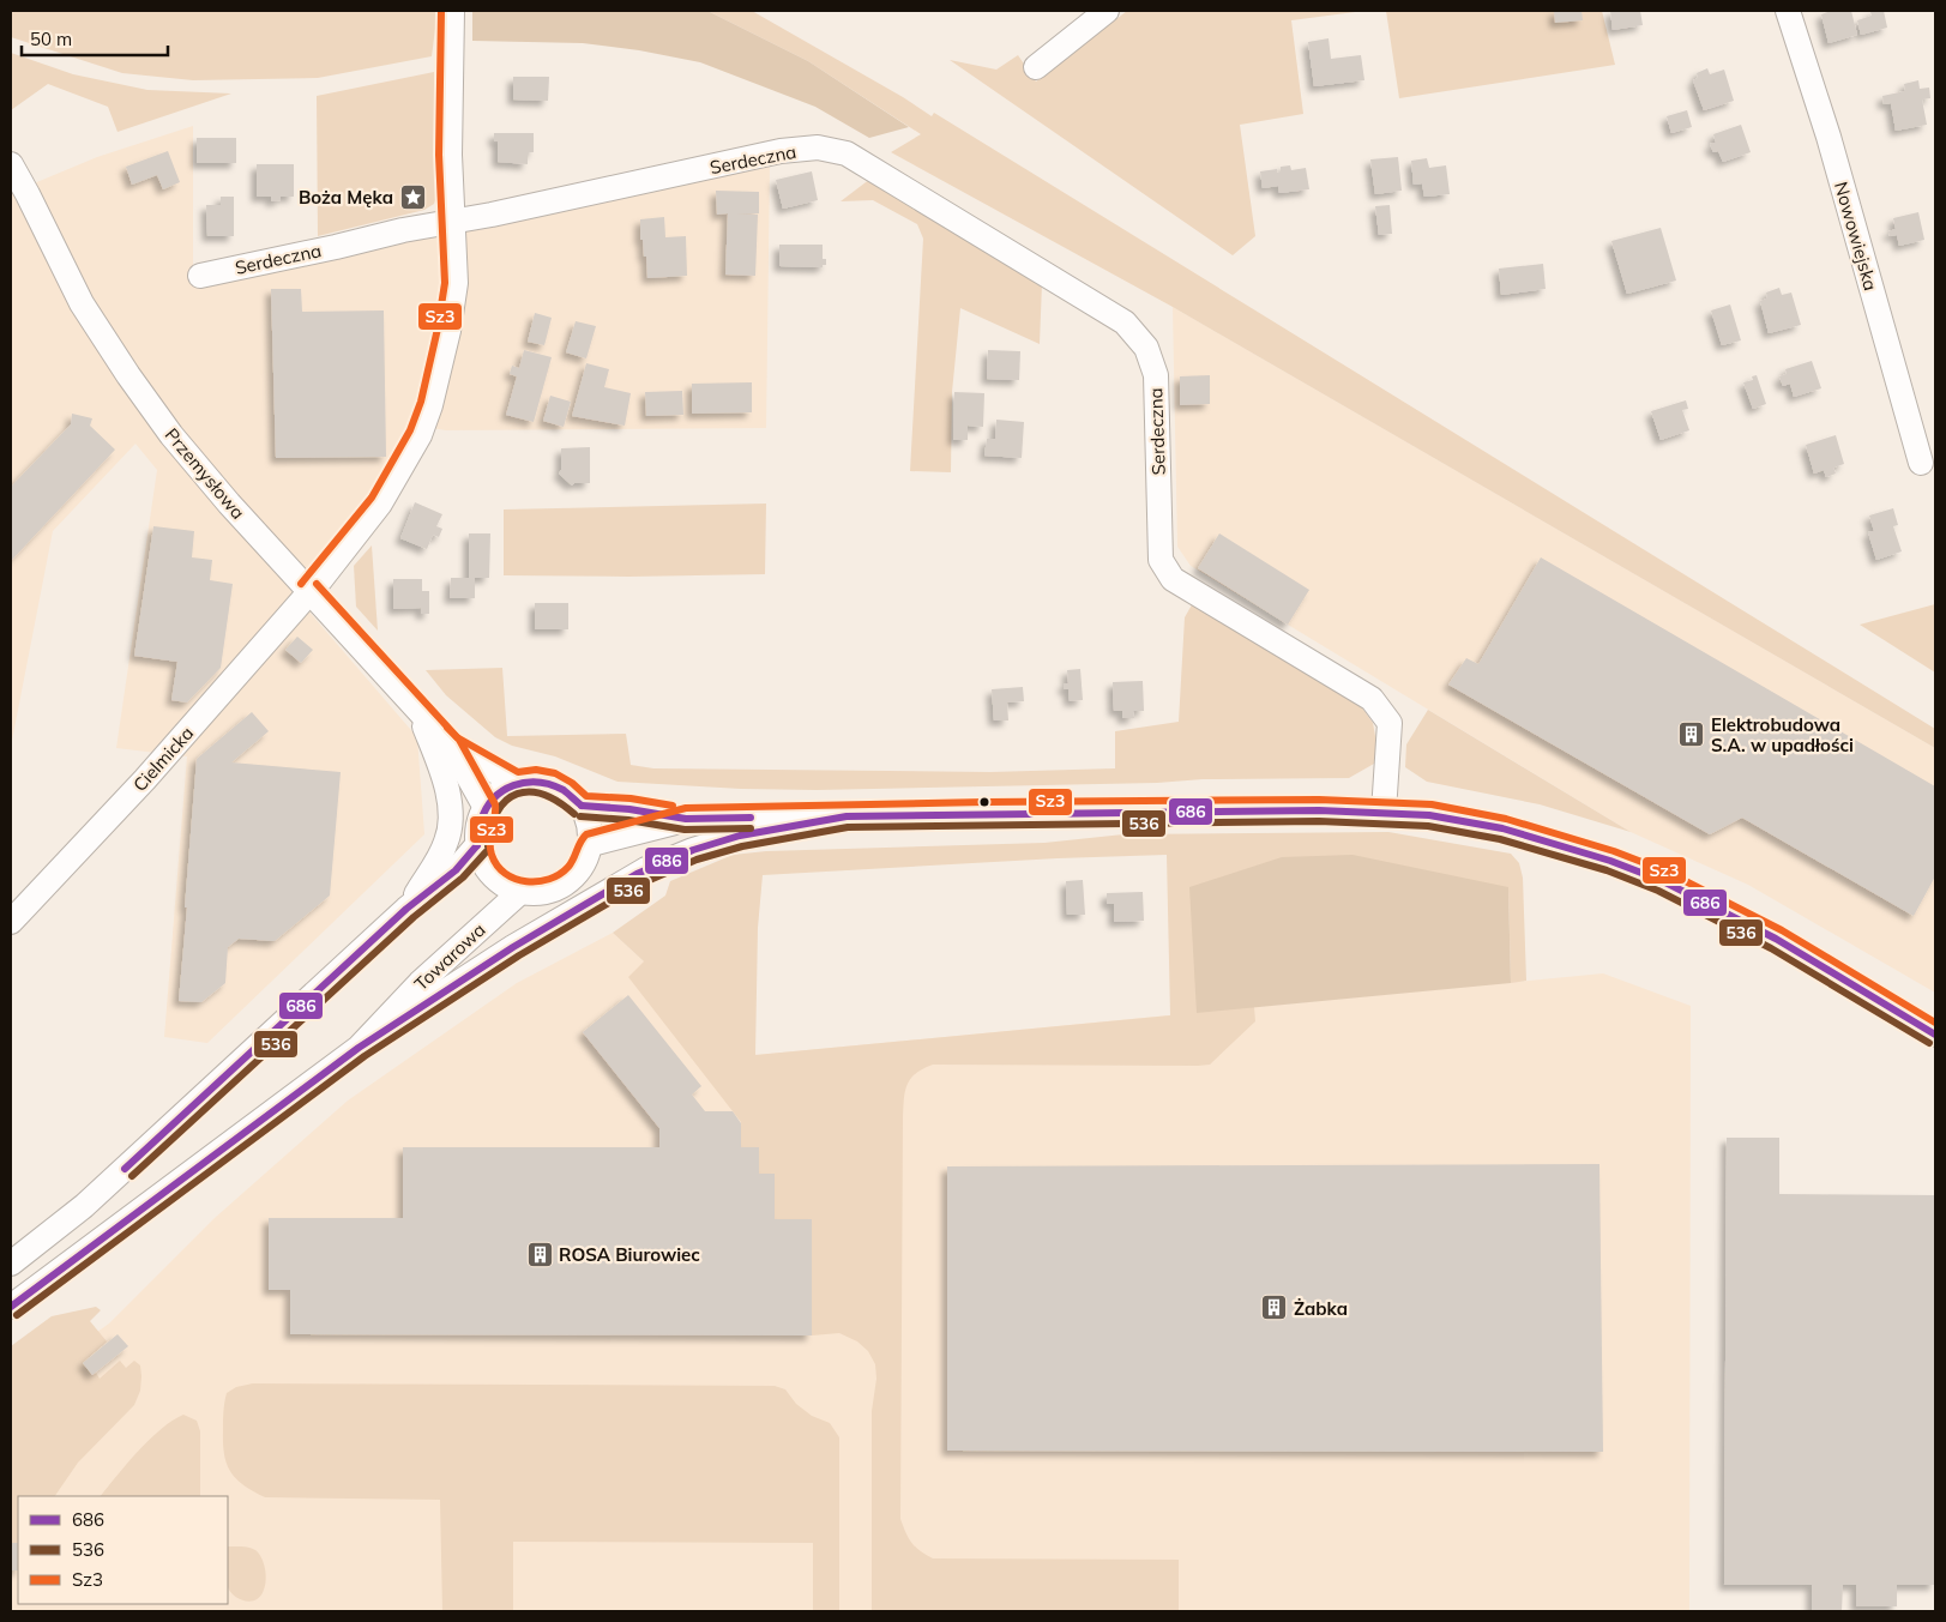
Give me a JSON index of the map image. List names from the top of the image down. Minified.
{"streets":{"street":["Serdeczna","Nowowiejska","Przemysłowa","Cielmicka","Towarowa"]},"crossings":[["Serdeczna","Cielmicka"],["Przemysłowa","Cielmicka"],["Przemysłowa","Towarowa"]],"places":{"place":["Boża Męka"],"building":["Elektrobudowa S.A. w upadłości","ROSA Biurowiec","Żabka"]},"lines":["transit line Sz3","transit line 686","transit line 536"],"legend":["686","536","Sz3"],"scale_bar":"50 m"}
